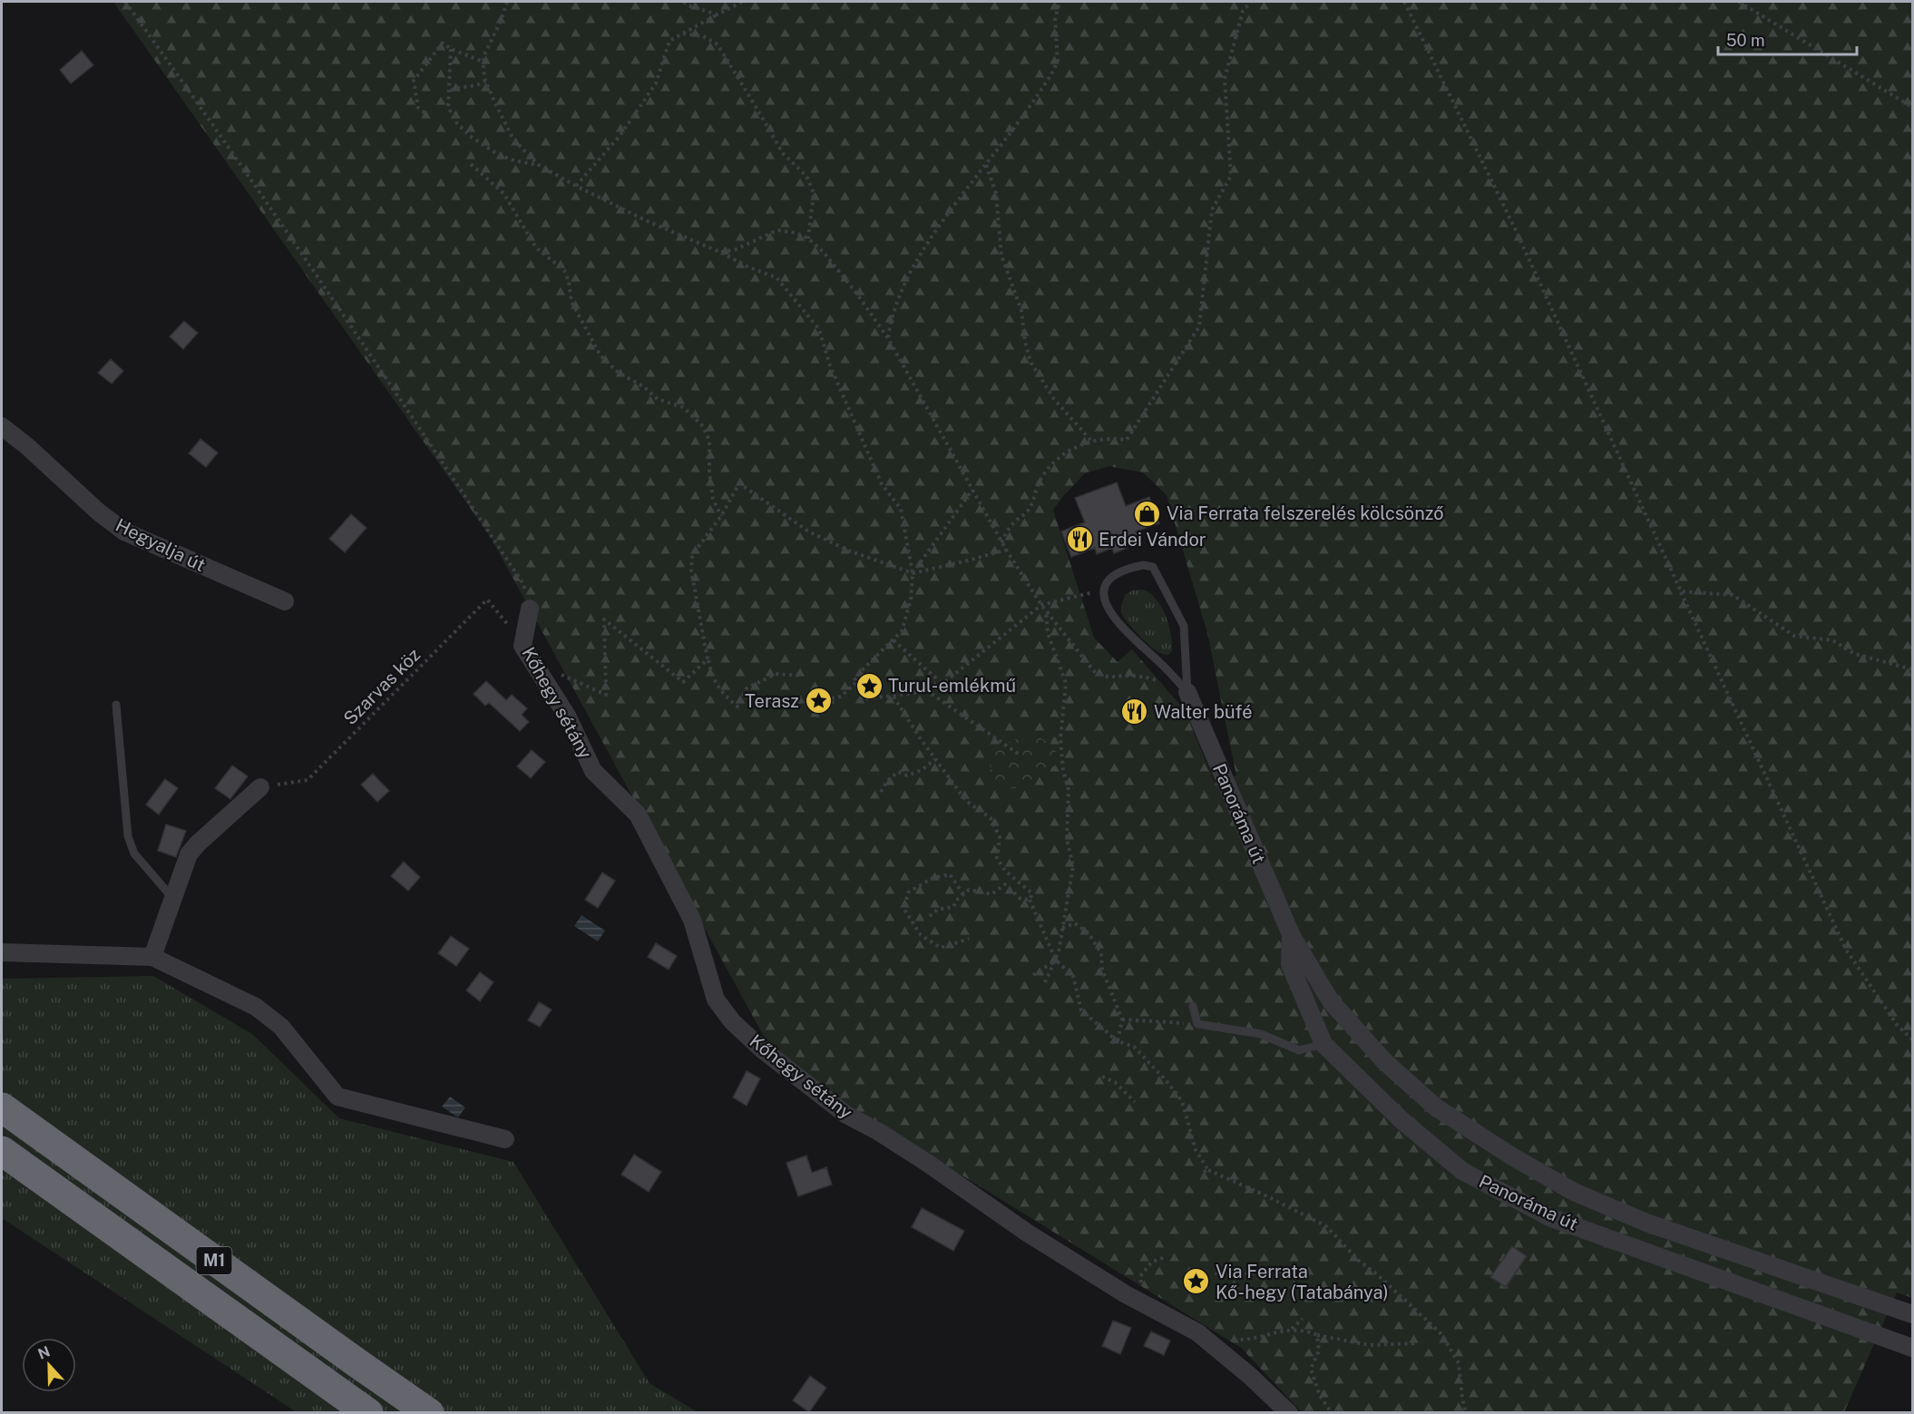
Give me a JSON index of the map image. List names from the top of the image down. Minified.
{"streets":{"highway":["M1"],"street":["Hegyalja út","Kőhegy sétány","Panoráma út"],"path":["Szarvas köz"]},"places":{"shop":["Via Ferrata felszerelés kölcsönző"],"restaurant":["Erdei Vándor","Walter büfé"],"place":["Turul-emlékmű","Terasz","Via Ferrata Kő-hegy (Tatabánya)"]},"scale_bar":"50 m","north":"top"}
